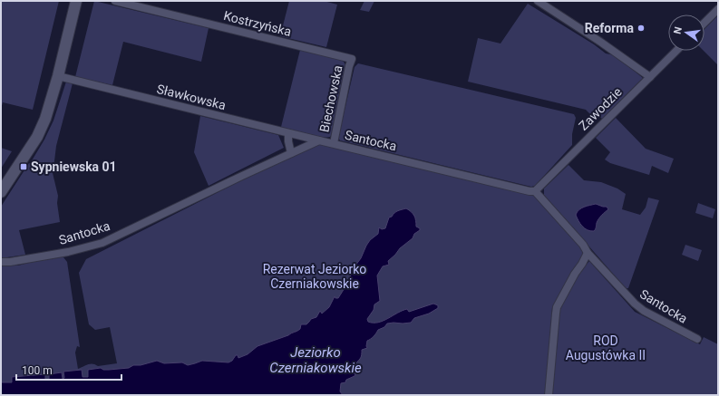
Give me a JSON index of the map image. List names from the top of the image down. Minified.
{"streets":{"street":["Kostrzyńska","Sławkowska","Biechowska","Zawodzie","Santocka"]},"crossings":[["Kostrzyńska","Biechowska"],["Sławkowska","Santocka"],["Biechowska","Santocka"],["Zawodzie","Santocka"]],"water":["Jeziorko Czerniakowskie"],"parks":["Rezerwat Jeziorko Czerniakowskie","ROD Augustówka II"],"places":{"other":["Reforma"],"transit":["Sypniewska 01"]},"scale_bar":"100 m","north":"left"}
